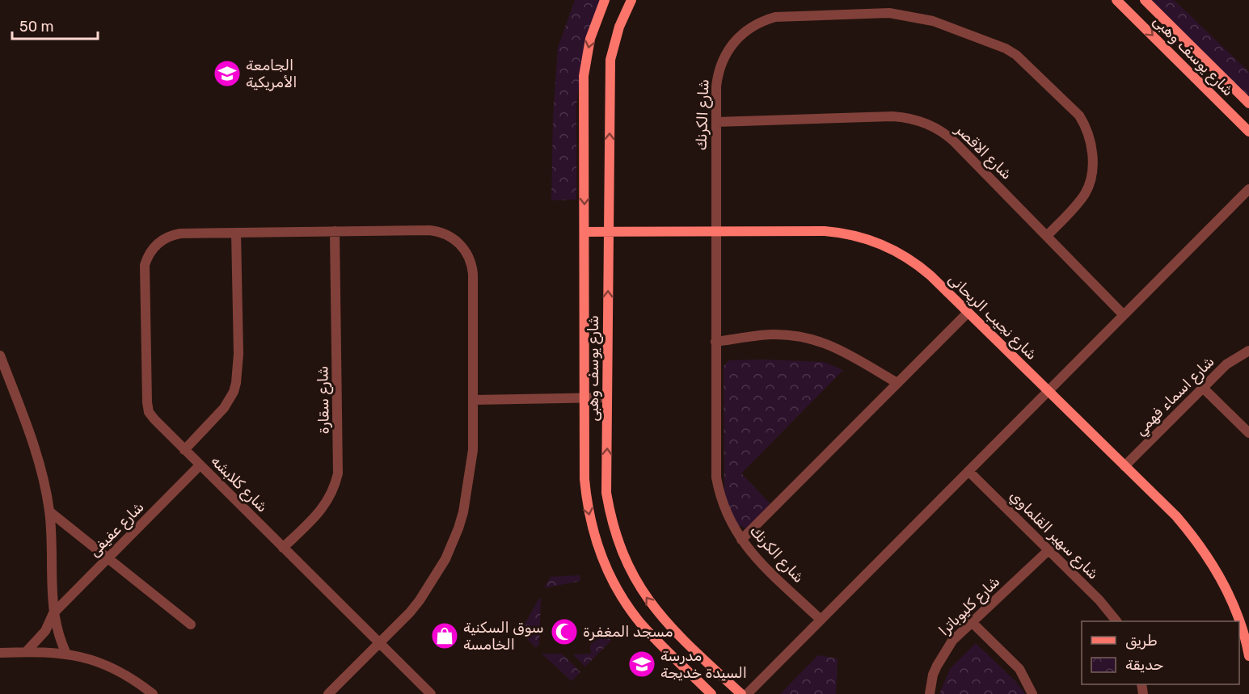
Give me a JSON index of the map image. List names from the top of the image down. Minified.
{"streets":{"street":["شارع يوسف وهبى","شارع الكرنك","شارع الاقصر","شارع نجيب الريحانى","شارع اسماء فهمي","شارع سقارة","شارع كلابشه","شارع عفيفى","شارع سهير القلماوي","شارع كليوباترا"]},"crossings":[["شارع يوسف وهبى","شارع نجيب الريحانى"],["شارع الكرنك","شارع الاقصر"],["شارع الكرنك","شارع نجيب الريحانى"],["شارع نجيب الريحانى","شارع اسماء فهمي"],["شارع سقارة","شارع كلابشه"],["شارع كلابشه","شارع عفيفى"],["شارع سهير القلماوي","شارع كليوباترا"]],"places":{"school or university":["الجامعة الأمريكية","مدرسة السيدة خديجة"],"mosque":["مسجد المغفرة"],"shop":["سوق السكنية الخامسة"]},"legend":["طريق","حديقة"],"scale_bar":"50 m"}
